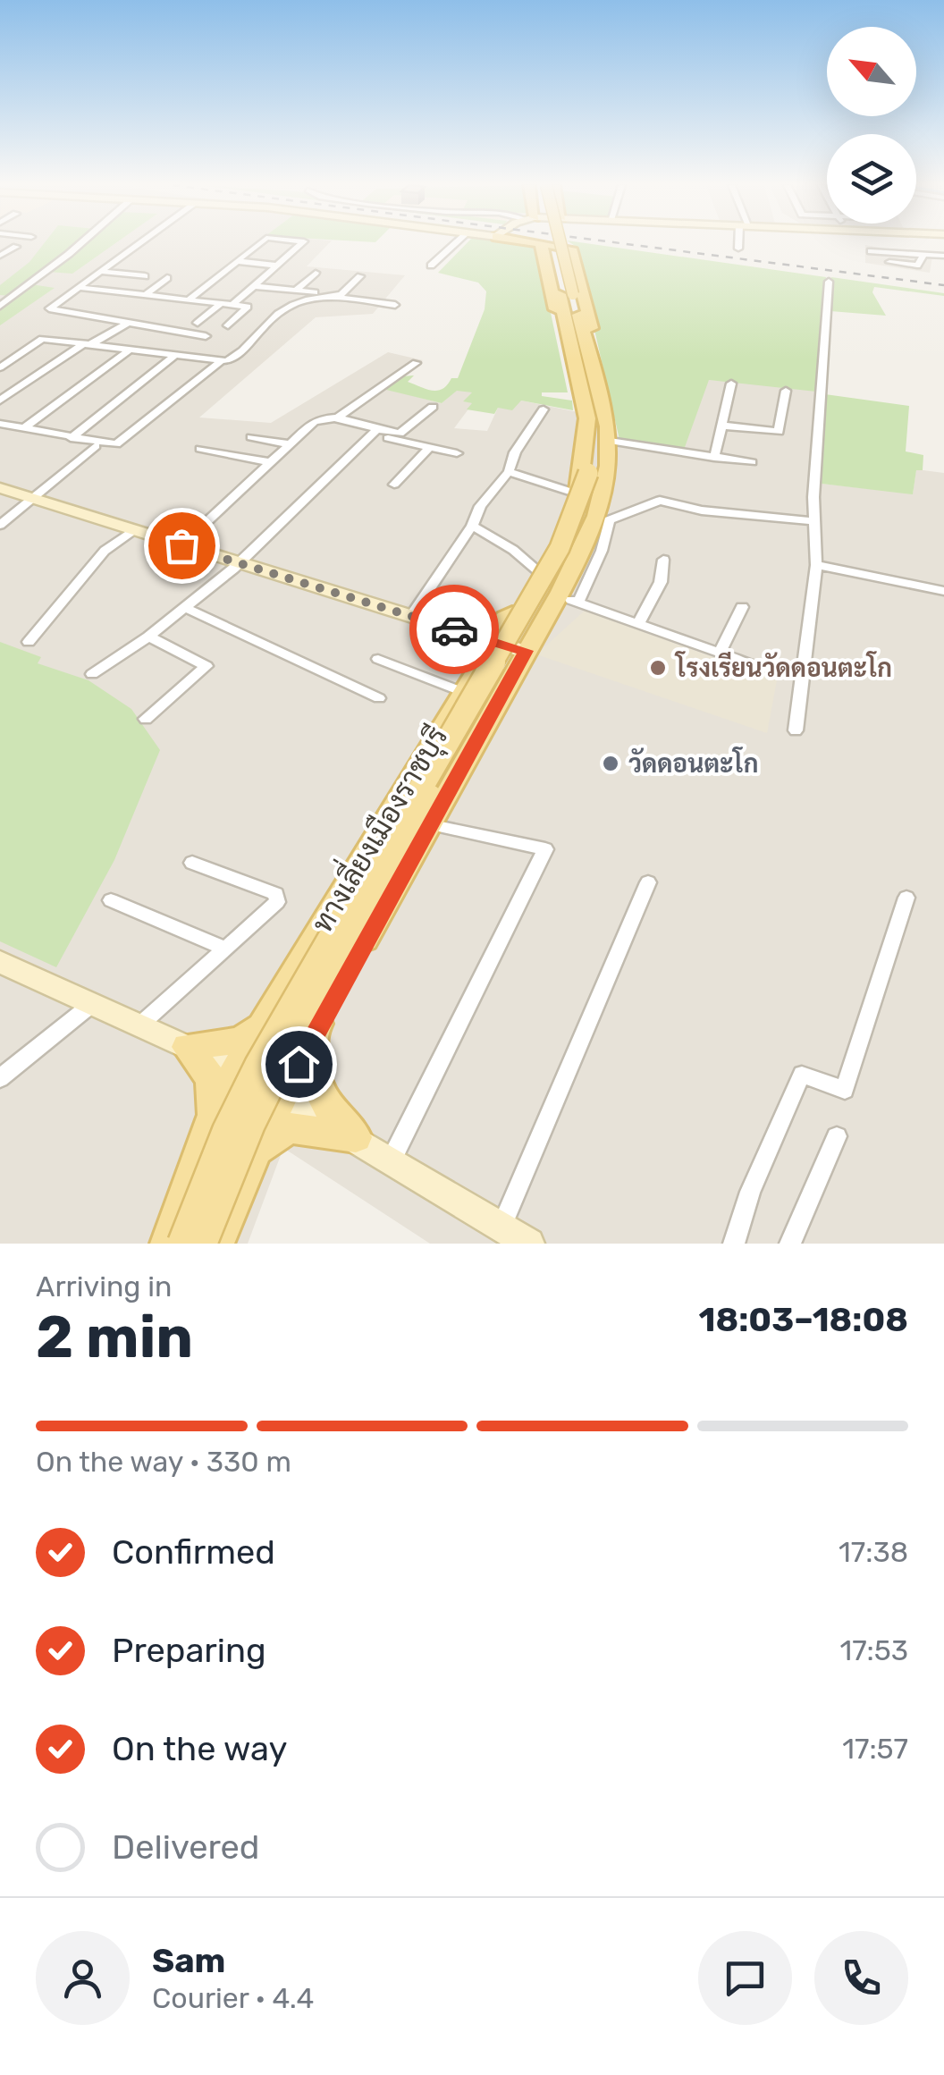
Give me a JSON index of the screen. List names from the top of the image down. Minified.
{"streets":{"main road":["ทางเลี่ยงเมืองราชบุรี"]},"places":["โรงเรียนวัดดอนตะโก","วัดดอนตะโก"],"north":"top left","page":{"heading":["2 min","Arriving in","18:03–18:08"],"panel":["Sam","Courier · 4.4"],"bar":"On the way · 330 m","list":[["Confirmed","17:38"],["Preparing","17:53"],["On the way","17:57"],"Delivered"]}}
